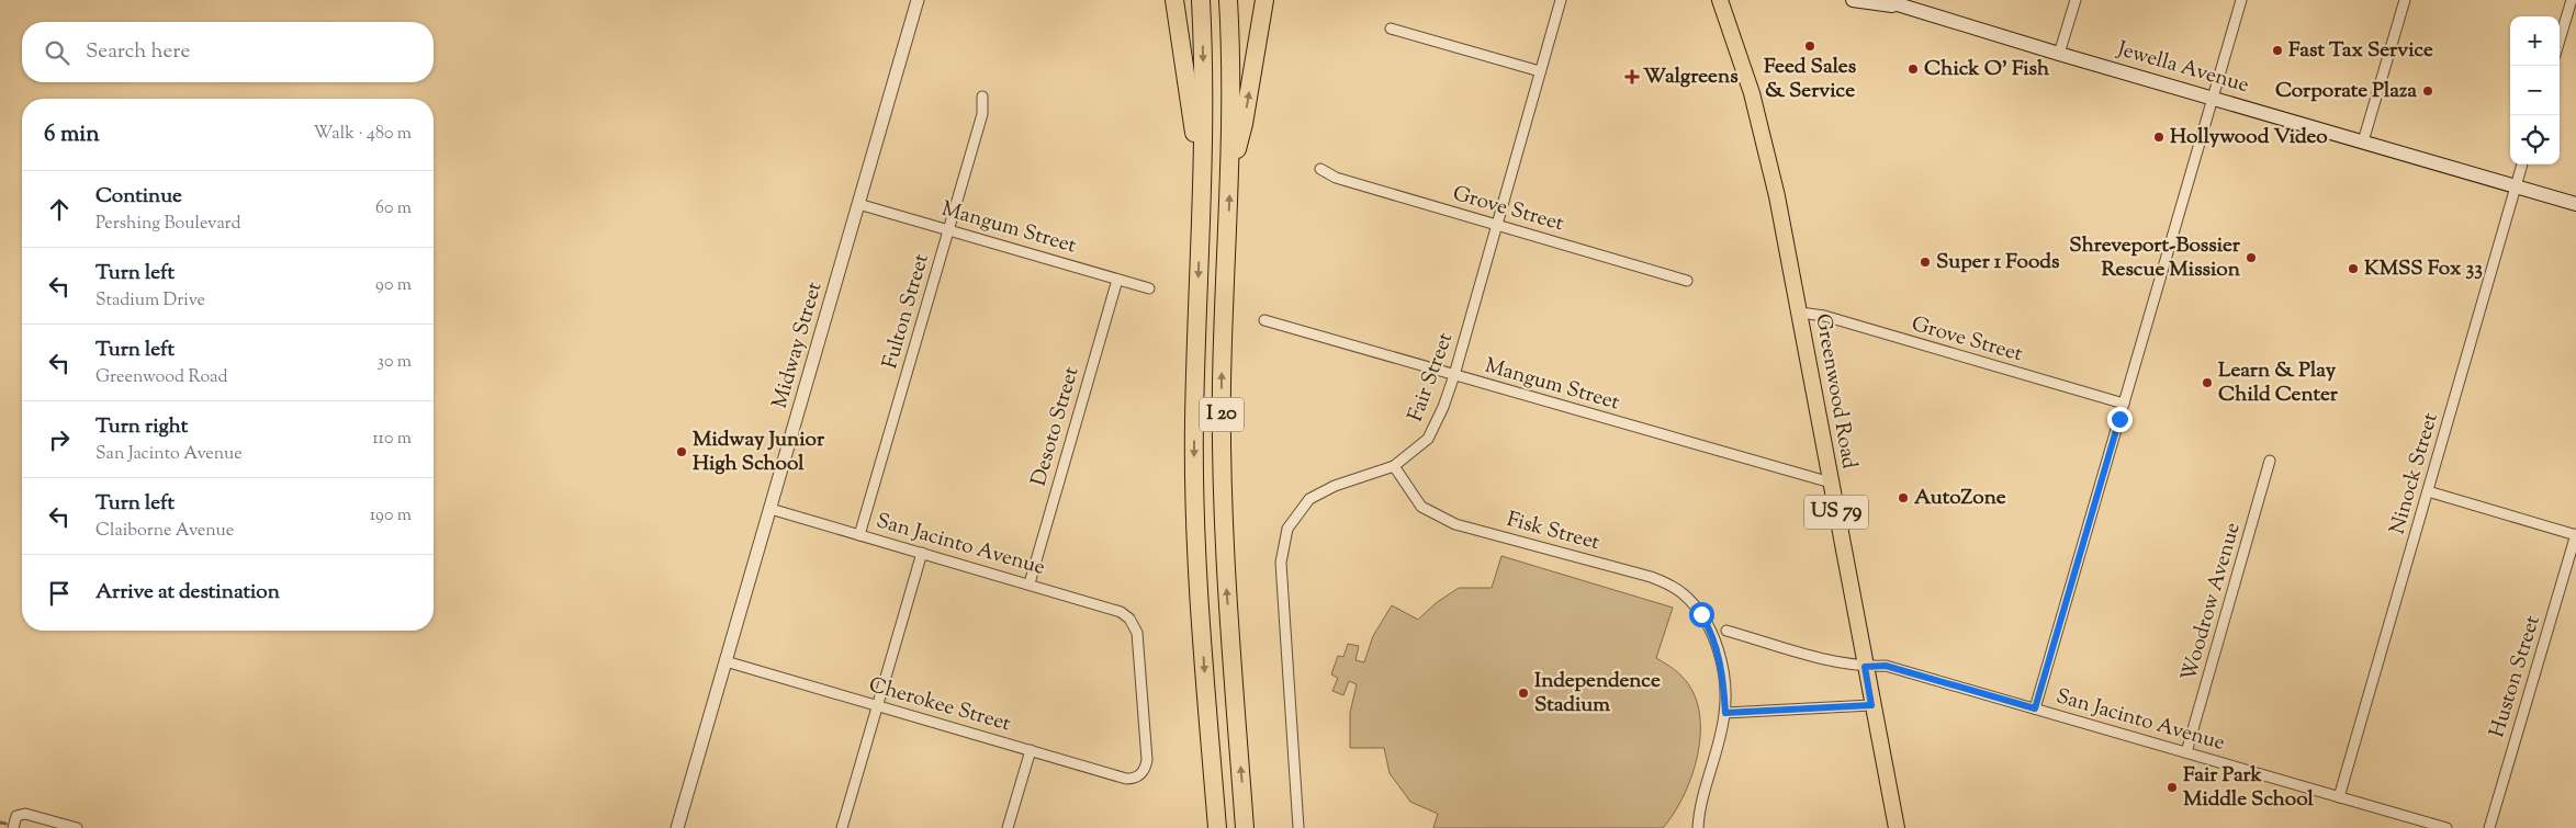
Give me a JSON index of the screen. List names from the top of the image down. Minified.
{"streets":{"highway":["I 20"],"main road":["Jewella Avenue","Greenwood Road","US 79"],"street":["Grove Street","Mangum Street","Fulton Street","Midway Street","Fair Street","Desoto Street","Ninock Street","Fisk Street","San Jacinto Avenue","Woodrow Avenue","Huston Street","Cherokee Street"]},"crossings":[["Jewella Avenue","Ninock Street"],["Grove Street","Fair Street"],["Grove Street","Greenwood Road"],["Mangum Street","Fulton Street"],["Mangum Street","Midway Street"],["Mangum Street","Fair Street"],["Mangum Street","Greenwood Road"],["Mangum Street","Desoto Street"],["Fulton Street","San Jacinto Avenue"],["Midway Street","San Jacinto Avenue"],["Midway Street","Cherokee Street"],["Fair Street","Fisk Street"],["Greenwood Road","San Jacinto Avenue"],["Desoto Street","San Jacinto Avenue"],["Ninock Street","San Jacinto Avenue"],["San Jacinto Avenue","Woodrow Avenue"],["San Jacinto Avenue","Cherokee Street"]],"places":{"other":["Feed Sales & Service","Fast Tax Service","Chick O' Fish","Corporate Plaza","Hollywood Video","Shreveport-Bossier Rescue Mission","Super 1 Foods","KMSS Fox 33","Learn & Play Child Center","Midway Junior High School","AutoZone","Independence Stadium","Fair Park Middle School"],"health":["Walgreens"]},"page":{"map_buttons":["+","−"],"search":"Search here","heading":["6 min","Walk · 480 m"],"list":[["Continue","Pershing Boulevard","60 m"],["Turn left","Stadium Drive","90 m"],["Turn left","Greenwood Road","30 m"],["Turn right","San Jacinto Avenue","110 m"],["Turn left","Claiborne Avenue","190 m"],"Arrive at destination"]}}
